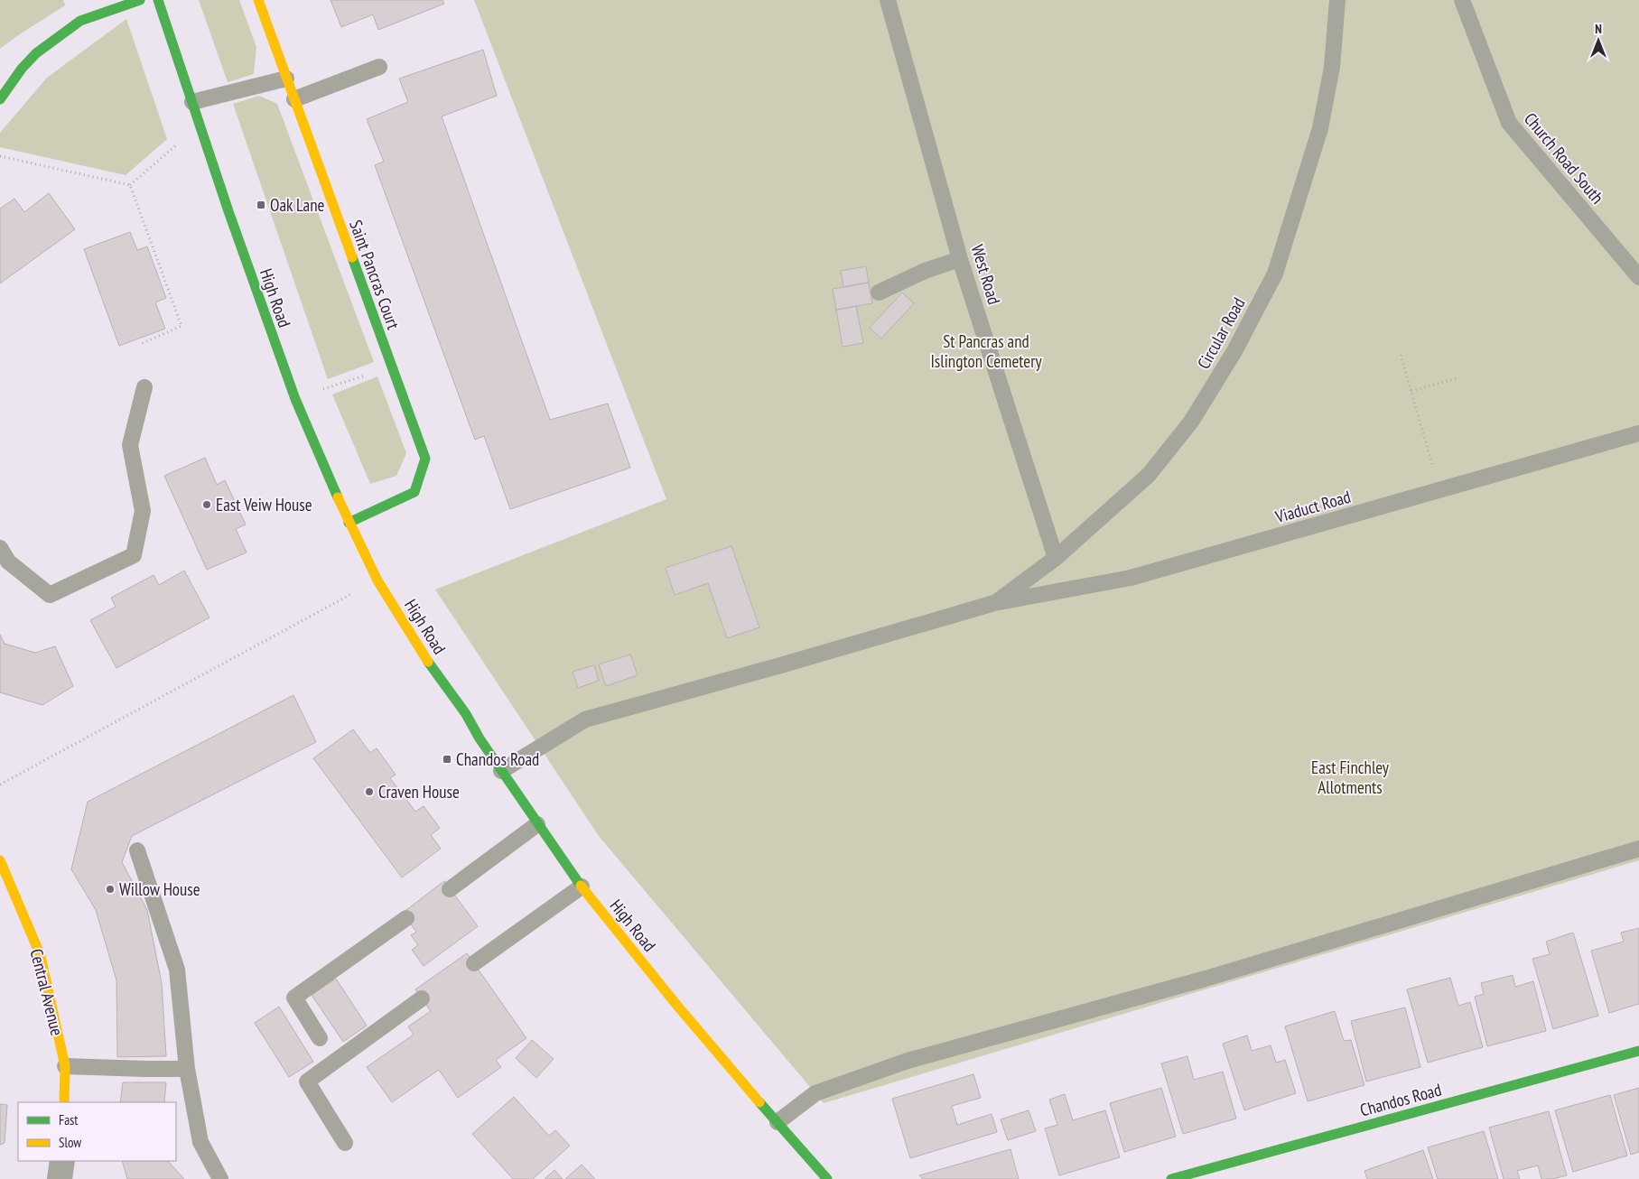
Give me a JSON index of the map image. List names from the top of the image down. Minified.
{"streets":{"street":["Saint Pancras Court","High Road","Central Avenue","Chandos Road"],"lane":["Church Road South","West Road","Circular Road","Viaduct Road"]},"crossings":[["Saint Pancras Court","High Road"],["West Road","Circular Road"],["Circular Road","Viaduct Road"]],"parks":["St Pancras and Islington Cemetery","East Finchley Allotments"],"places":{"transit":["Oak Lane","Chandos Road"],"other":["East Veiw House","Craven House","Willow House"]},"legend":["Fast","Slow"],"north":"top"}
